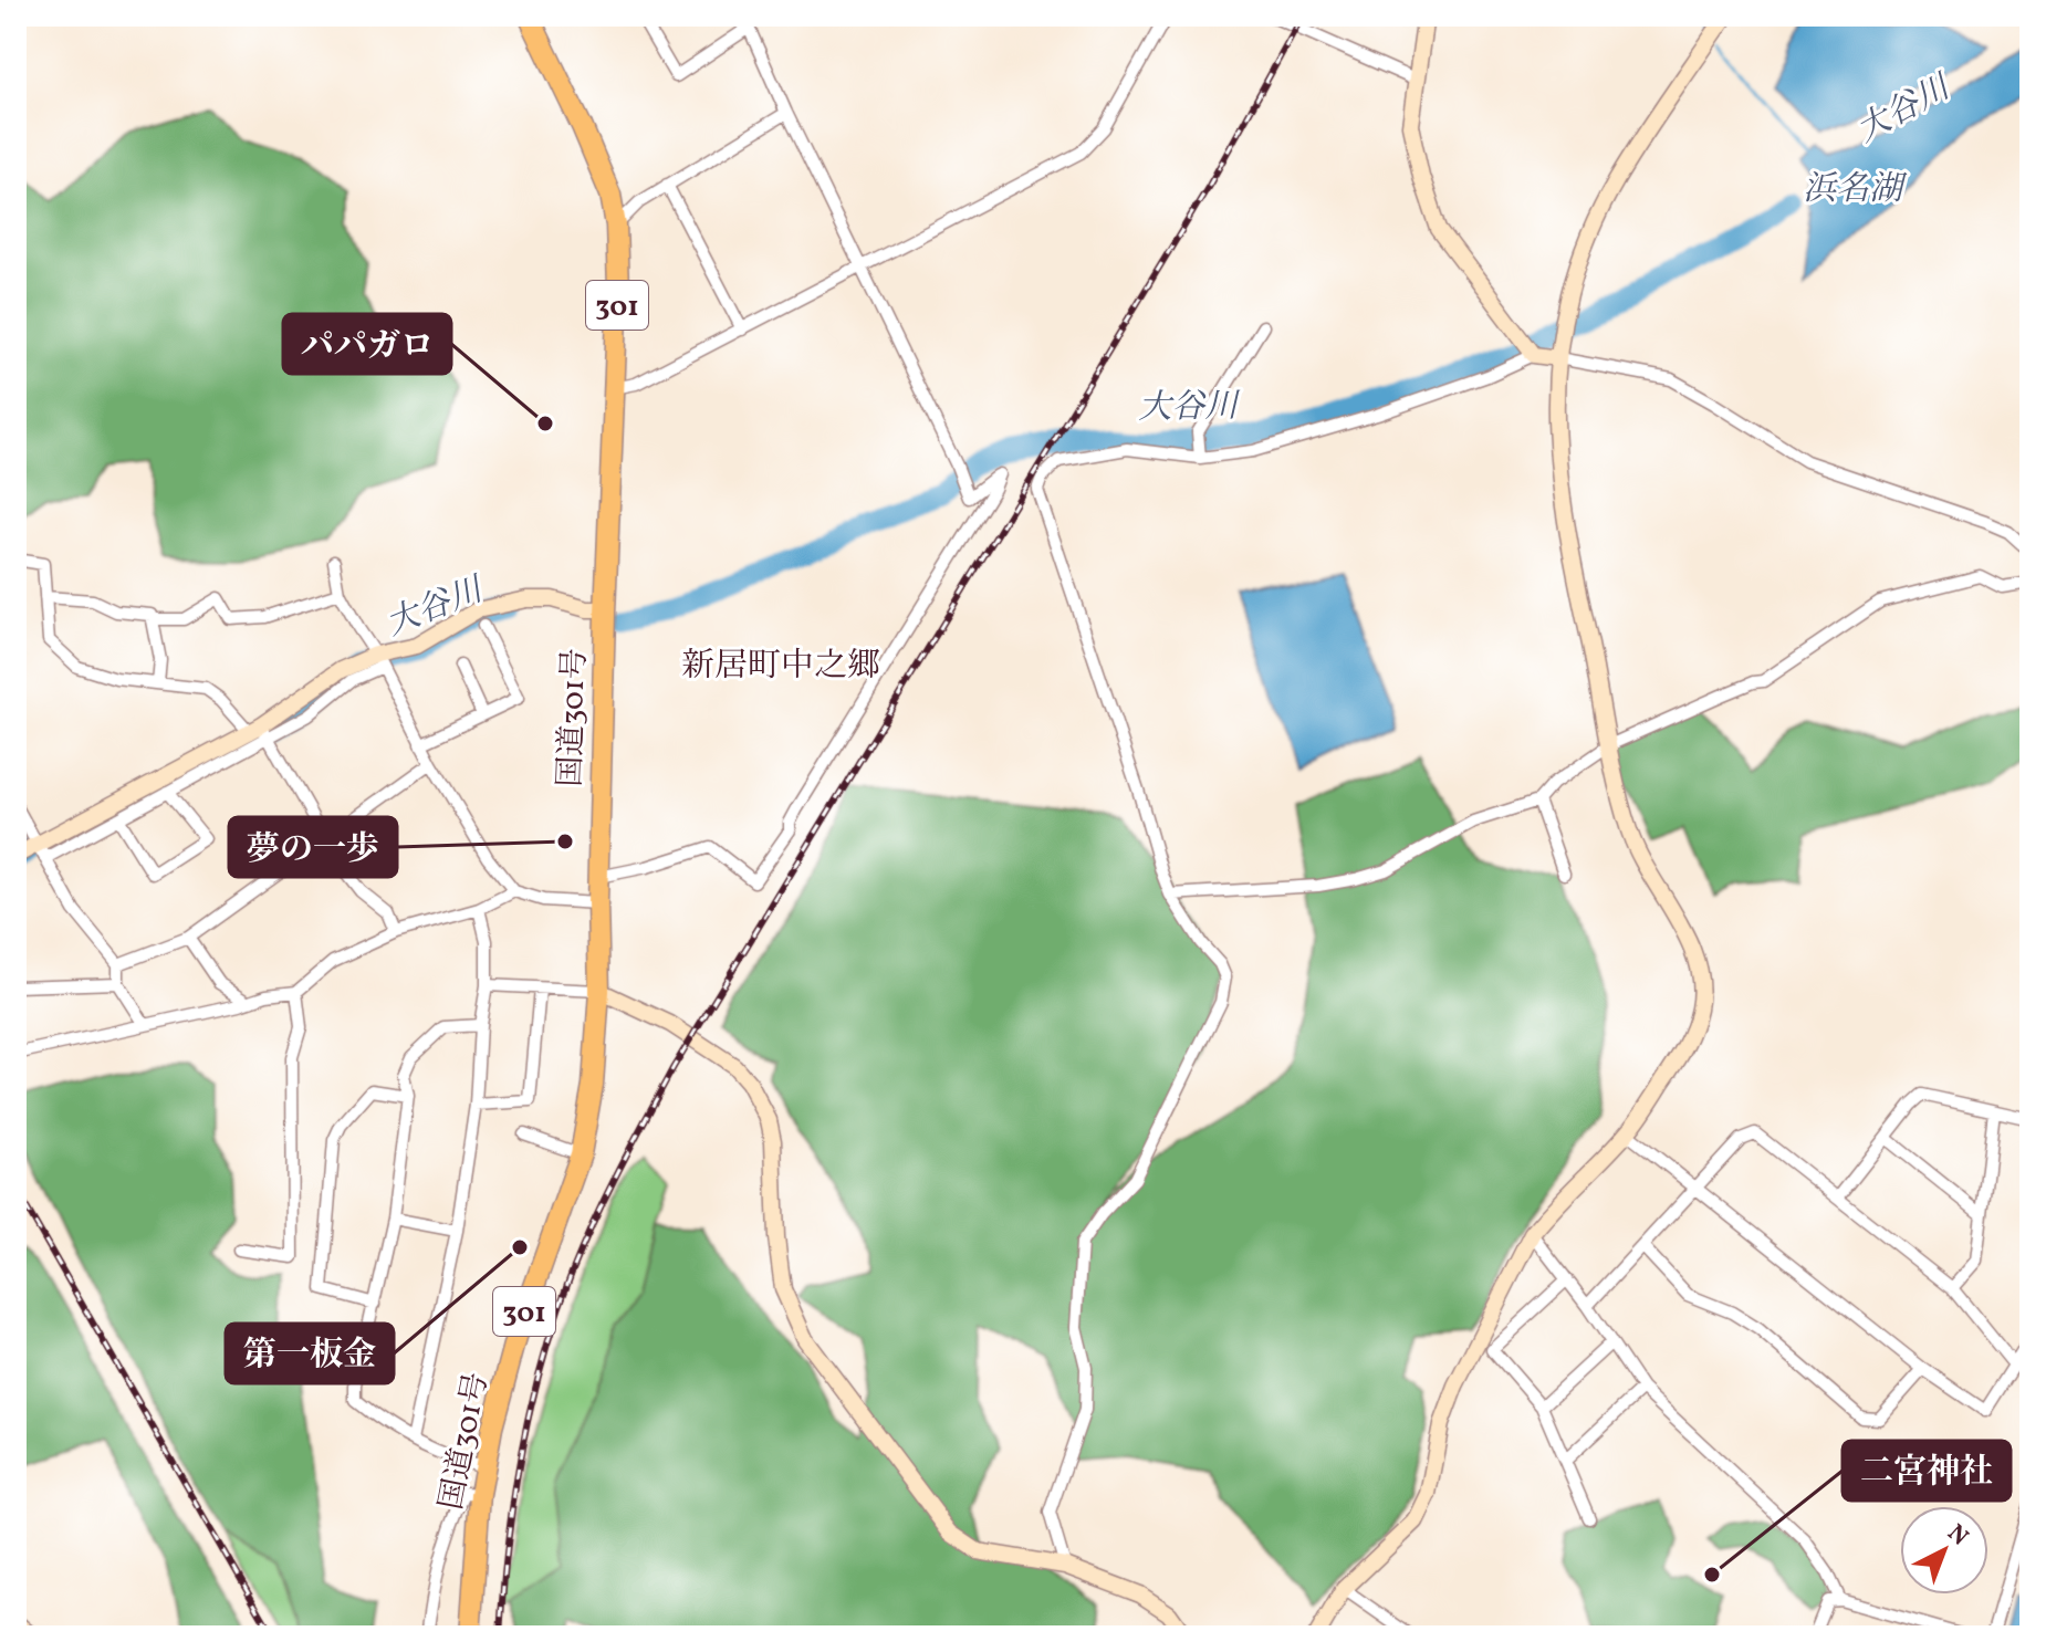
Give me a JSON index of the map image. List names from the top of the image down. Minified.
{"streets":{"highway":["301","国道301号"]},"districts":["新居町中之郷"],"water":["大谷川","浜名湖"],"places":["パパガロ","夢の一歩","第一板金","二宮神社"],"north":"top right"}
